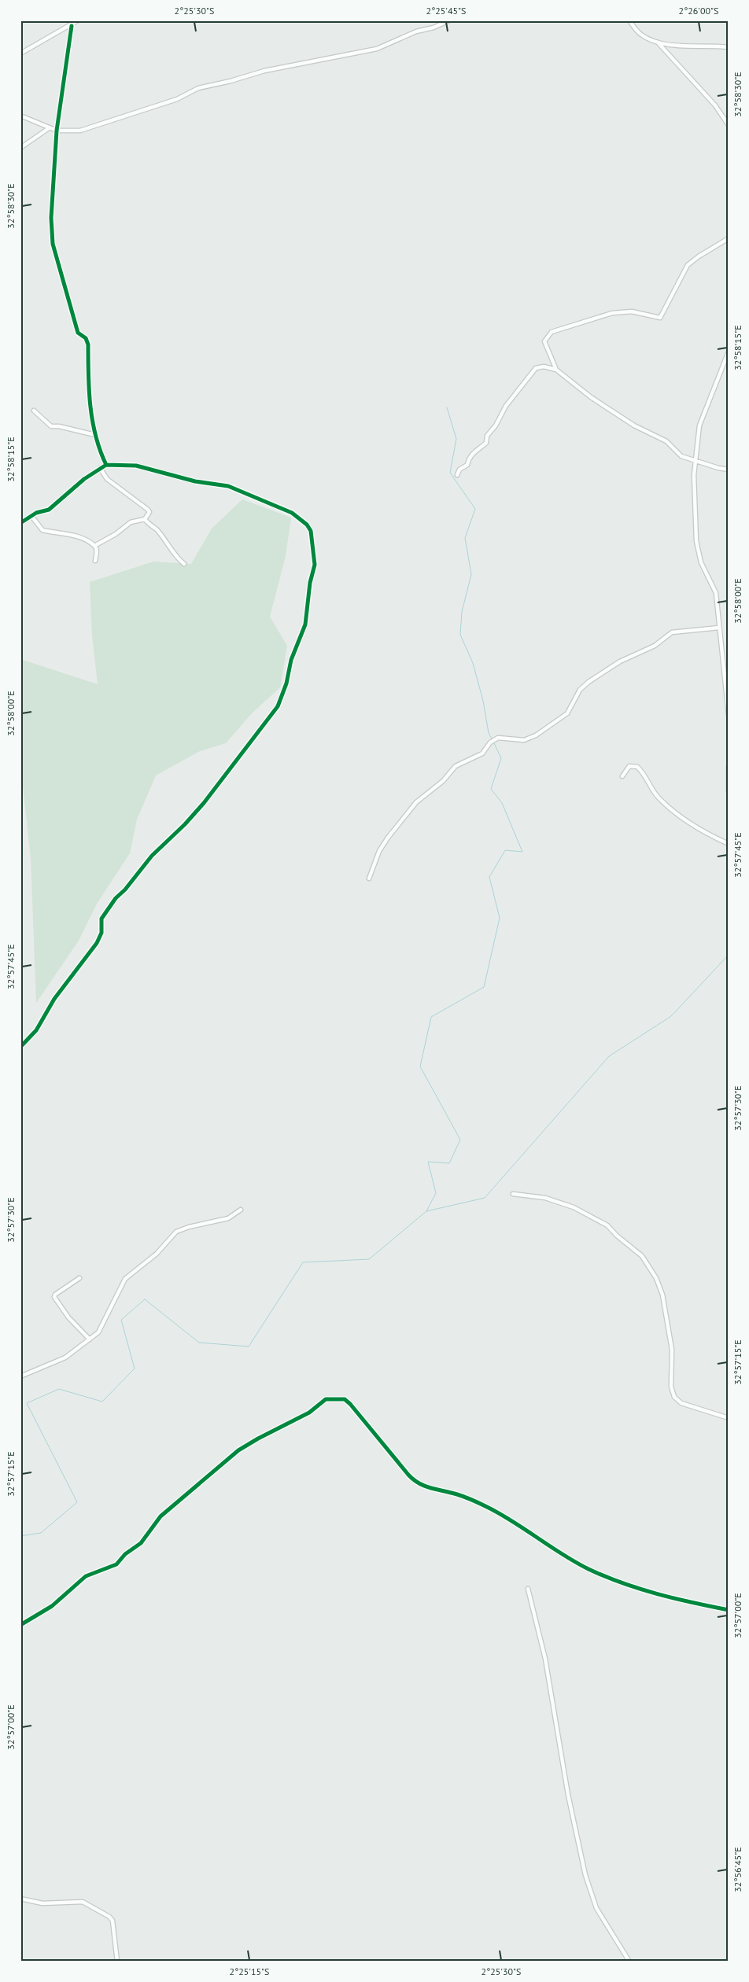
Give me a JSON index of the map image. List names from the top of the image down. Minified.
{"coordinates":["2°25'30\"S","2°25'45\"S","2°26'00\"S","32°58'30\"E","32°58'15\"E","32°58'00\"E","32°57'45\"E","32°57'30\"E","32°57'15\"E","32°57'00\"E","32°56'45\"E","2°25'15\"S"]}
